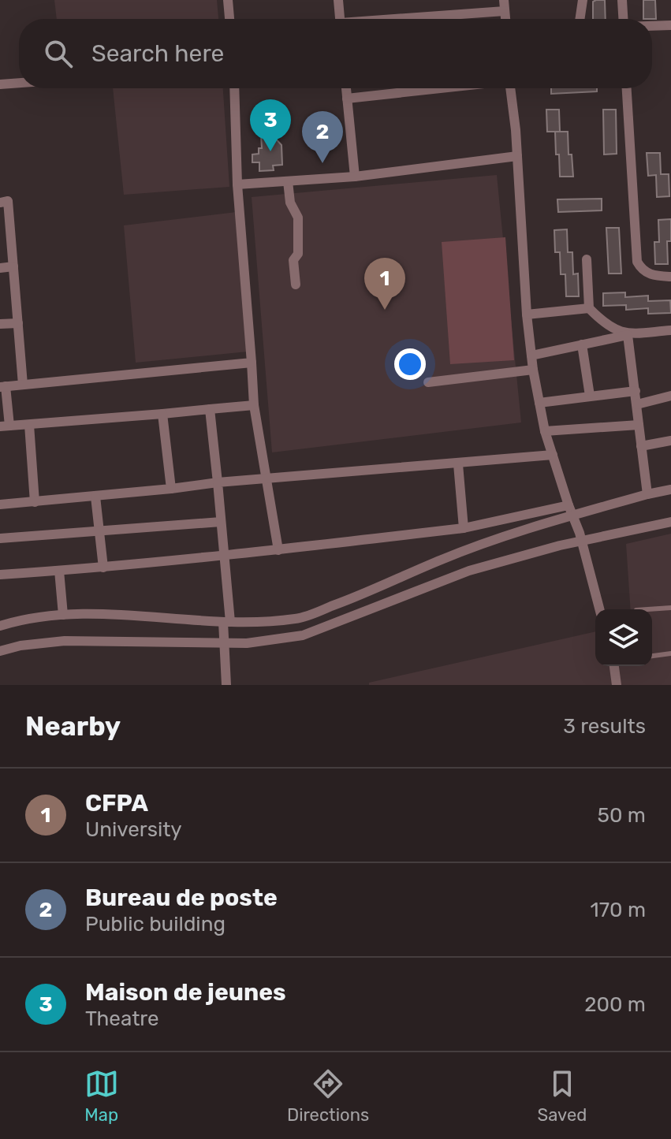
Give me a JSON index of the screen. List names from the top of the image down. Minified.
{"page":{"search":"Search here","pins":["3","2","1"],"heading":["Nearby","3 results"],"list":[{"mark":"1","name":"CFPA","note":"University","value":"50 m"},{"mark":"2","name":"Bureau de poste","note":"Public building","value":"170 m"},{"mark":"3","name":"Maison de jeunes","note":"Theatre","value":"200 m"}],"nav":["Map","Directions","Saved"]}}
